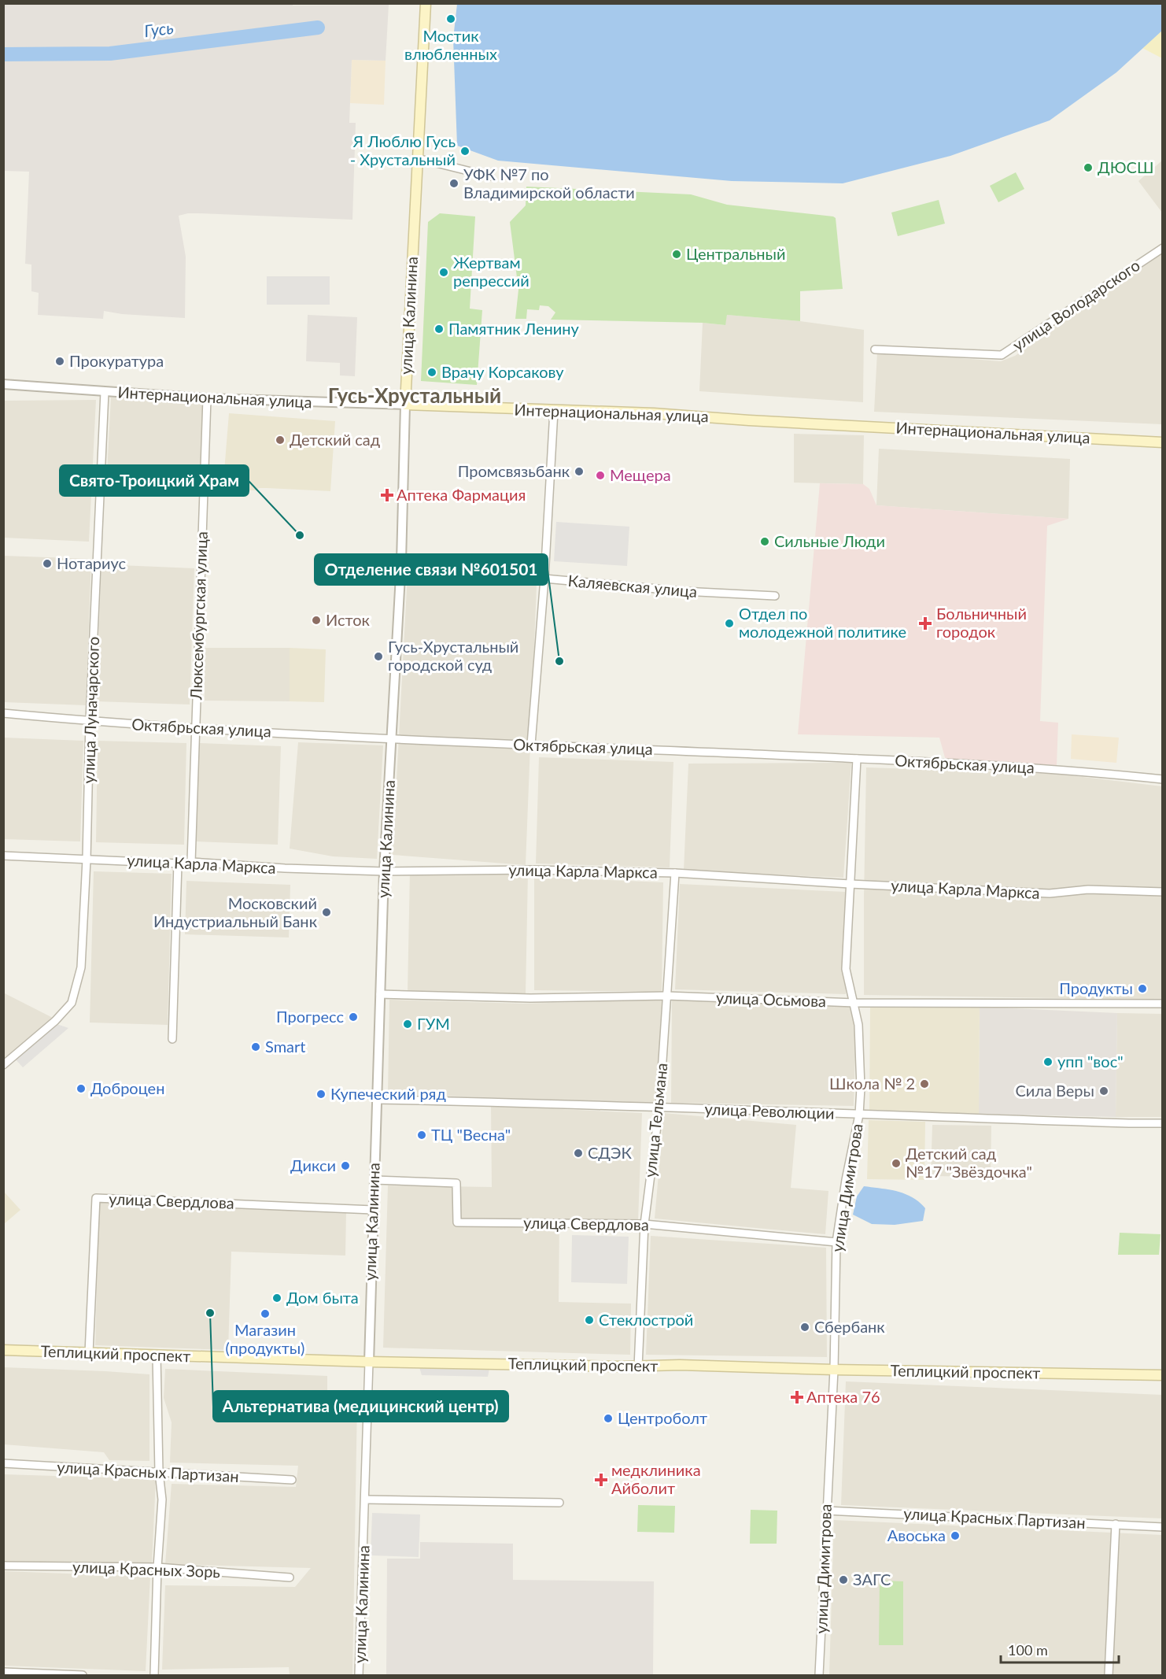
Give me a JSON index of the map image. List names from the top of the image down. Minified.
{"streets":{"main road":["улица Калинина","Интернациональная улица","Теплицкий проспект"],"street":["улица Володарского","Каляевская улица","Люксембургская улица","улица Луначарского","Октябрьская улица","улица Карла Маркса","улица Осьмова","улица Революции","улица Тельмана","улица Димитрова","улица Свердлова","улица Красных Партизан","улица Красных Зорь"]},"crossings":[["улица Калинина","Интернациональная улица"],["улица Калинина","Октябрьская улица"],["улица Калинина","улица Карла Маркса"],["улица Калинина","улица Осьмова"],["улица Калинина","улица Революции"],["улица Калинина","улица Свердлова"],["улица Калинина","Теплицкий проспект"],["Интернациональная улица","Люксембургская улица"],["Интернациональная улица","улица Луначарского"],["Люксембургская улица","Октябрьская улица"],["Люксембургская улица","улица Карла Маркса"],["улица Луначарского","Октябрьская улица"],["улица Луначарского","улица Карла Маркса"],["Октябрьская улица","улица Димитрова"],["улица Карла Маркса","улица Тельмана"],["улица Карла Маркса","улица Димитрова"],["улица Осьмова","улица Тельмана"],["улица Осьмова","улица Димитрова"],["улица Революции","улица Тельмана"],["улица Революции","улица Димитрова"],["улица Тельмана","улица Свердлова"],["улица Тельмана","Теплицкий проспект"],["улица Димитрова","улица Свердлова"],["улица Димитрова","Теплицкий проспект"],["улица Димитрова","улица Красных Партизан"],["улица Свердлова","Теплицкий проспект"]],"districts":["Гусь-Хрустальный"],"water":["Гусь"],"places":{"other":["Мостик влюбленных","Я Люблю Гусь - Хрустальный","ДЮСШ","УФК №7 по Владимирской области","Центральный","Жертвам репрессий","Памятник Ленину","Прокуратура","Врачу Корсакову","Детский сад","Промсвязьбанк","Мещера","Свято-Троицкий Храм","Сильные Люди","Нотариус","Исток","Отдел по молодежной политике","Гусь-Хрустальный городской суд","Отделение связи №601501","Московский Индустриальный Банк","Продукты","Прогресс","ГУМ","Smart","упп \"вос\"","Школа № 2","Доброцен","Сила Веры","Купеческий ряд","ТЦ \"Весна\"","СДЭК","Детский сад №17 \"Звёздочка\"","Дикси","Дом быта","Альтернатива (медицинский центр)","Магазин (продукты)","Стеклострой","Сбербанк","Центроболт","Авоська","ЗАГС"],"health":["Аптека Фармация","Больничный городок","Аптека 76","медклиника Айболит"]},"scale_bar":"100 m"}
